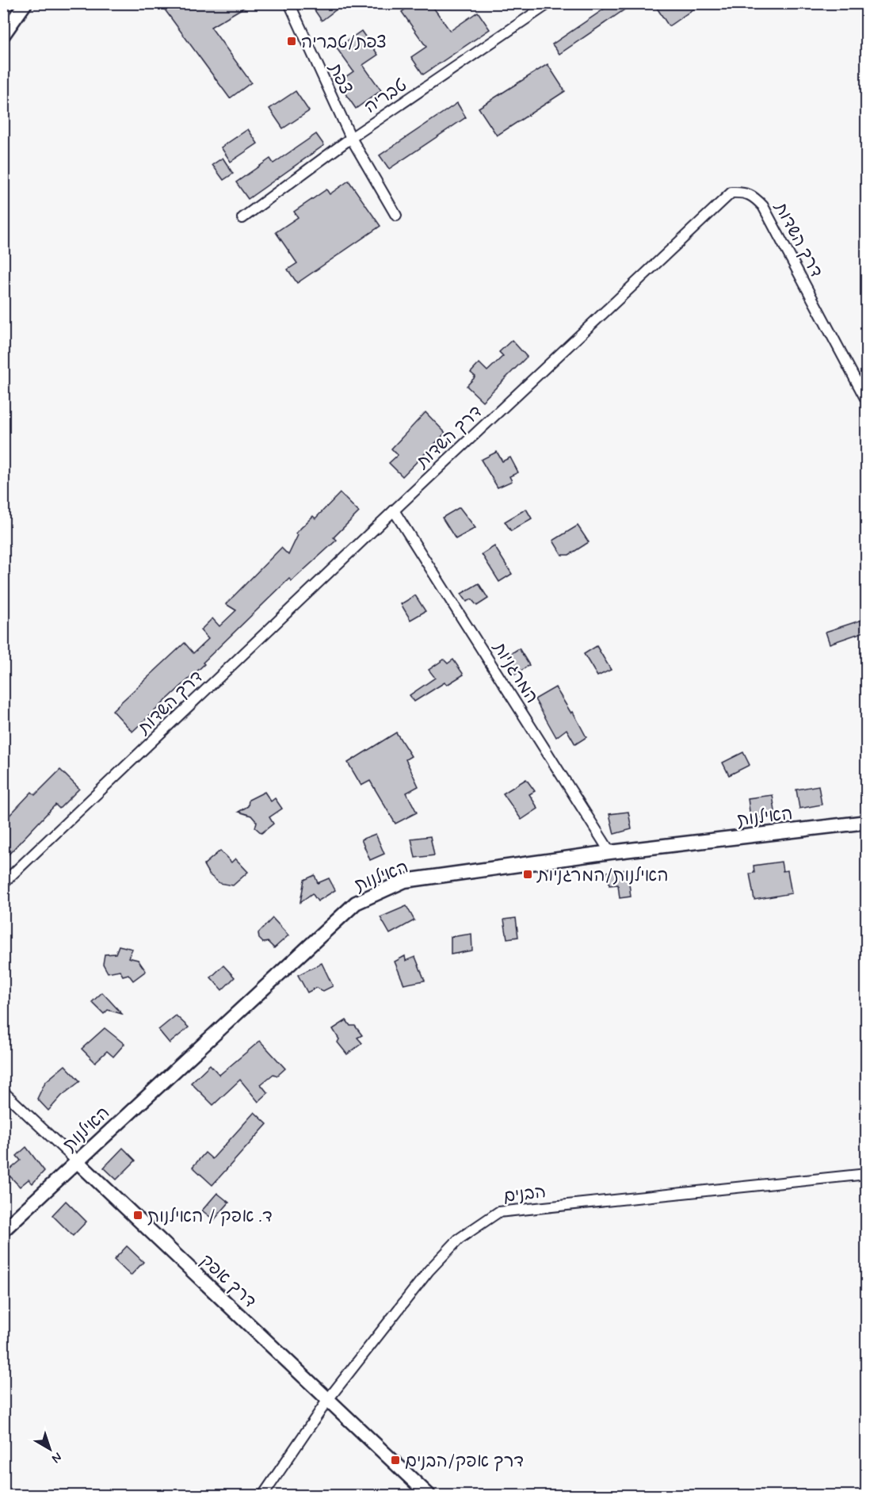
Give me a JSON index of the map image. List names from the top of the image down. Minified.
{"streets":{"main road":["האילנות","דרך אפק"],"street":["צפת","טבריה","דרך השדות","המרגניות","הבנים"]},"crossings":[["צפת","טבריה"],["דרך השדות","המרגניות"],["המרגניות","האילנות"],["האילנות","דרך אפק"],["הבנים","דרך אפק"]],"places":{"transit":["צפת/טבריה","האילנות/המרגניות","ד. אפק / האילנות","דרך אפק/הבנים"]},"north":"bottom right"}
